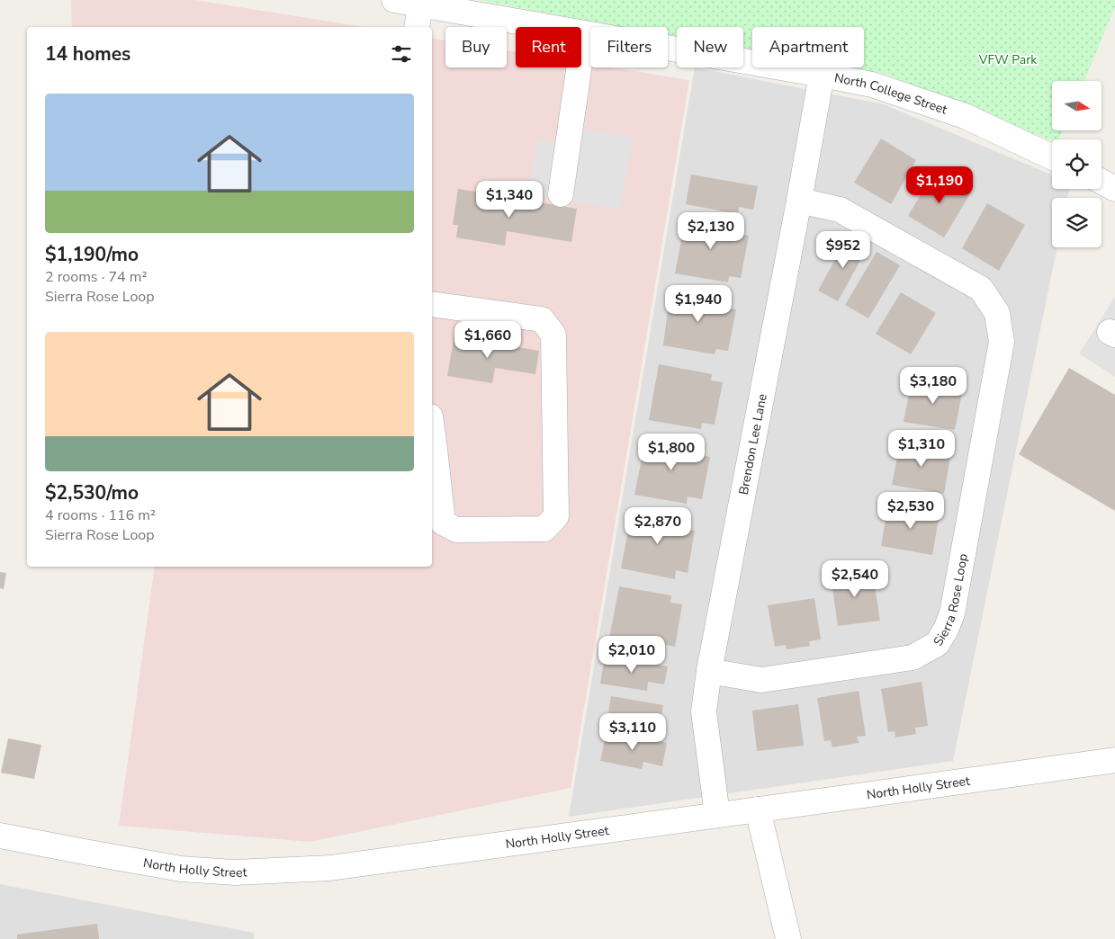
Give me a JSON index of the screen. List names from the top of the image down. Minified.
{"streets":{"street":["North College Street","Brendon Lee Lane","Sierra Rose Loop","North Holly Street"]},"crossings":[["North College Street","Brendon Lee Lane"],["Brendon Lee Lane","Sierra Rose Loop"],["Brendon Lee Lane","North Holly Street"]],"parks":["VFW Park"],"north":"right","page":{"chip":["Buy","Rent","Filters","New","Apartment"],"heading":"14 homes","list":[{"name":"$1,190/mo","note":"2 rooms · 74 m² · Sierra Rose Loop"},{"name":"$2,530/mo","note":"4 rooms · 116 m² · Sierra Rose Loop"}],"price":["$1,190","$1,340","$2,130","$952","$1,940","$1,660","$3,180","$1,310","$1,800","$2,530","$2,870","$2,540","$2,010","$3,110"]}}
